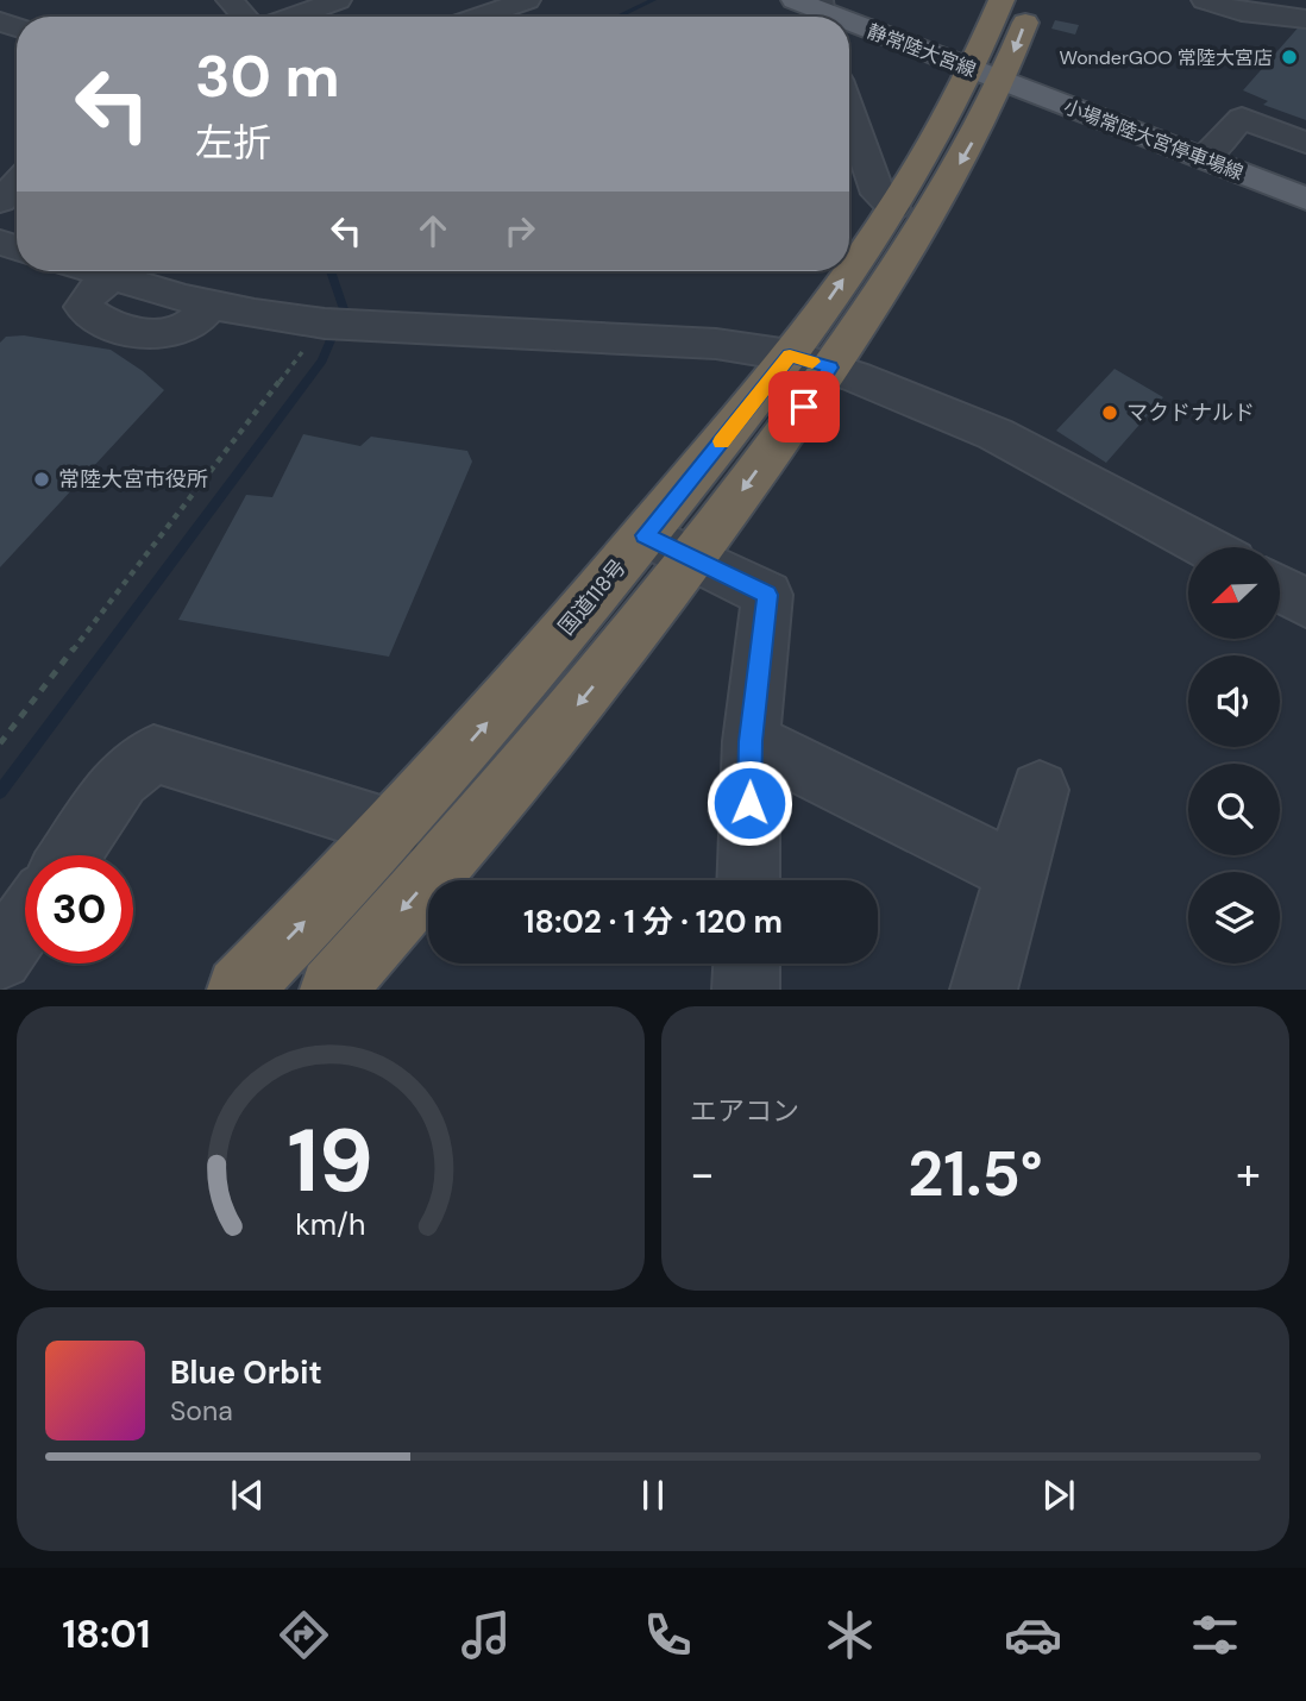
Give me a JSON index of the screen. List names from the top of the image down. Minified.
{"streets":{"highway":["国道118号"],"main road":["静常陸大宮線","小場常陸大宮停車場線"]},"crossings":[["静常陸大宮線","小場常陸大宮停車場線"],["静常陸大宮線","国道118号"],["小場常陸大宮停車場線","国道118号"]],"places":["WonderGOO 常陸大宮店","マクドナルド","常陸大宮市役所"],"north":"bottom left","page":{"turn":["30 m","左折"],"limit":"30","trip":"18:02 · 1 分 · 120 m","tile":"エアコン","heat":["−","21.5°","+"],"song":["Blue Orbit","Sona"],"tabs":"18:01","gauge":["19","km/h"]}}
